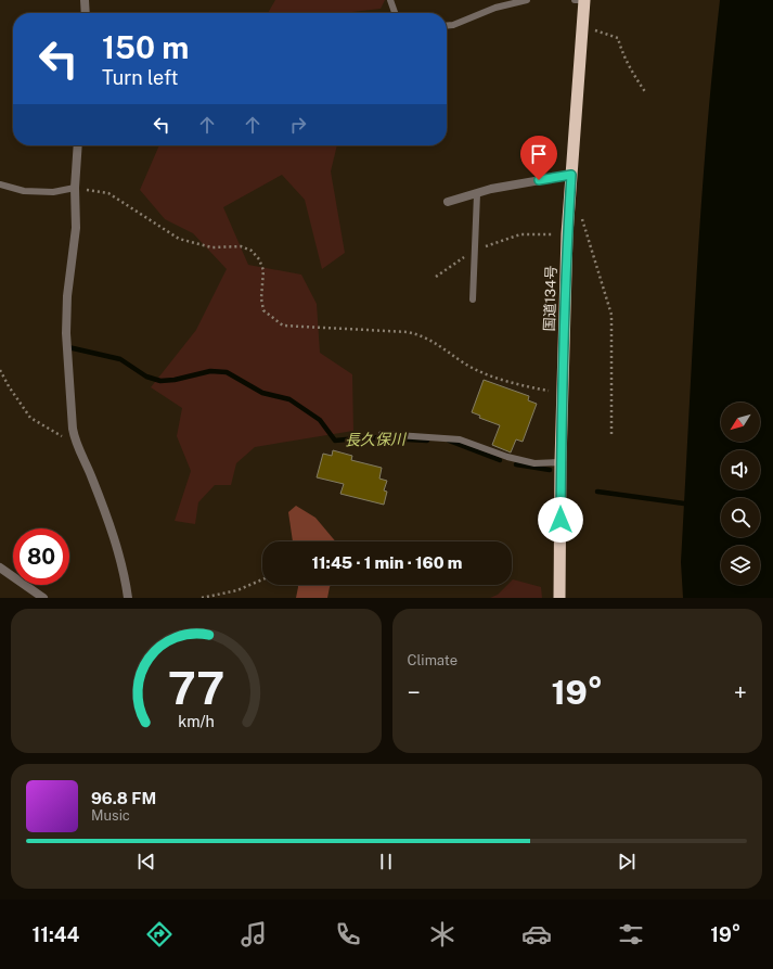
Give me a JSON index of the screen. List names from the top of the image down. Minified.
{"streets":{"highway":["国道134号"]},"water":["長久保川"],"north":"bottom left","page":{"turn":["150 m","Turn left"],"limit":"80","trip":"11:45 · 1 min · 160 m","tile":"Climate","heat":["−","19°","+"],"song":["96.8 FM","Music"],"tabs":["11:44","19°"],"gauge":["77","km/h"]}}
